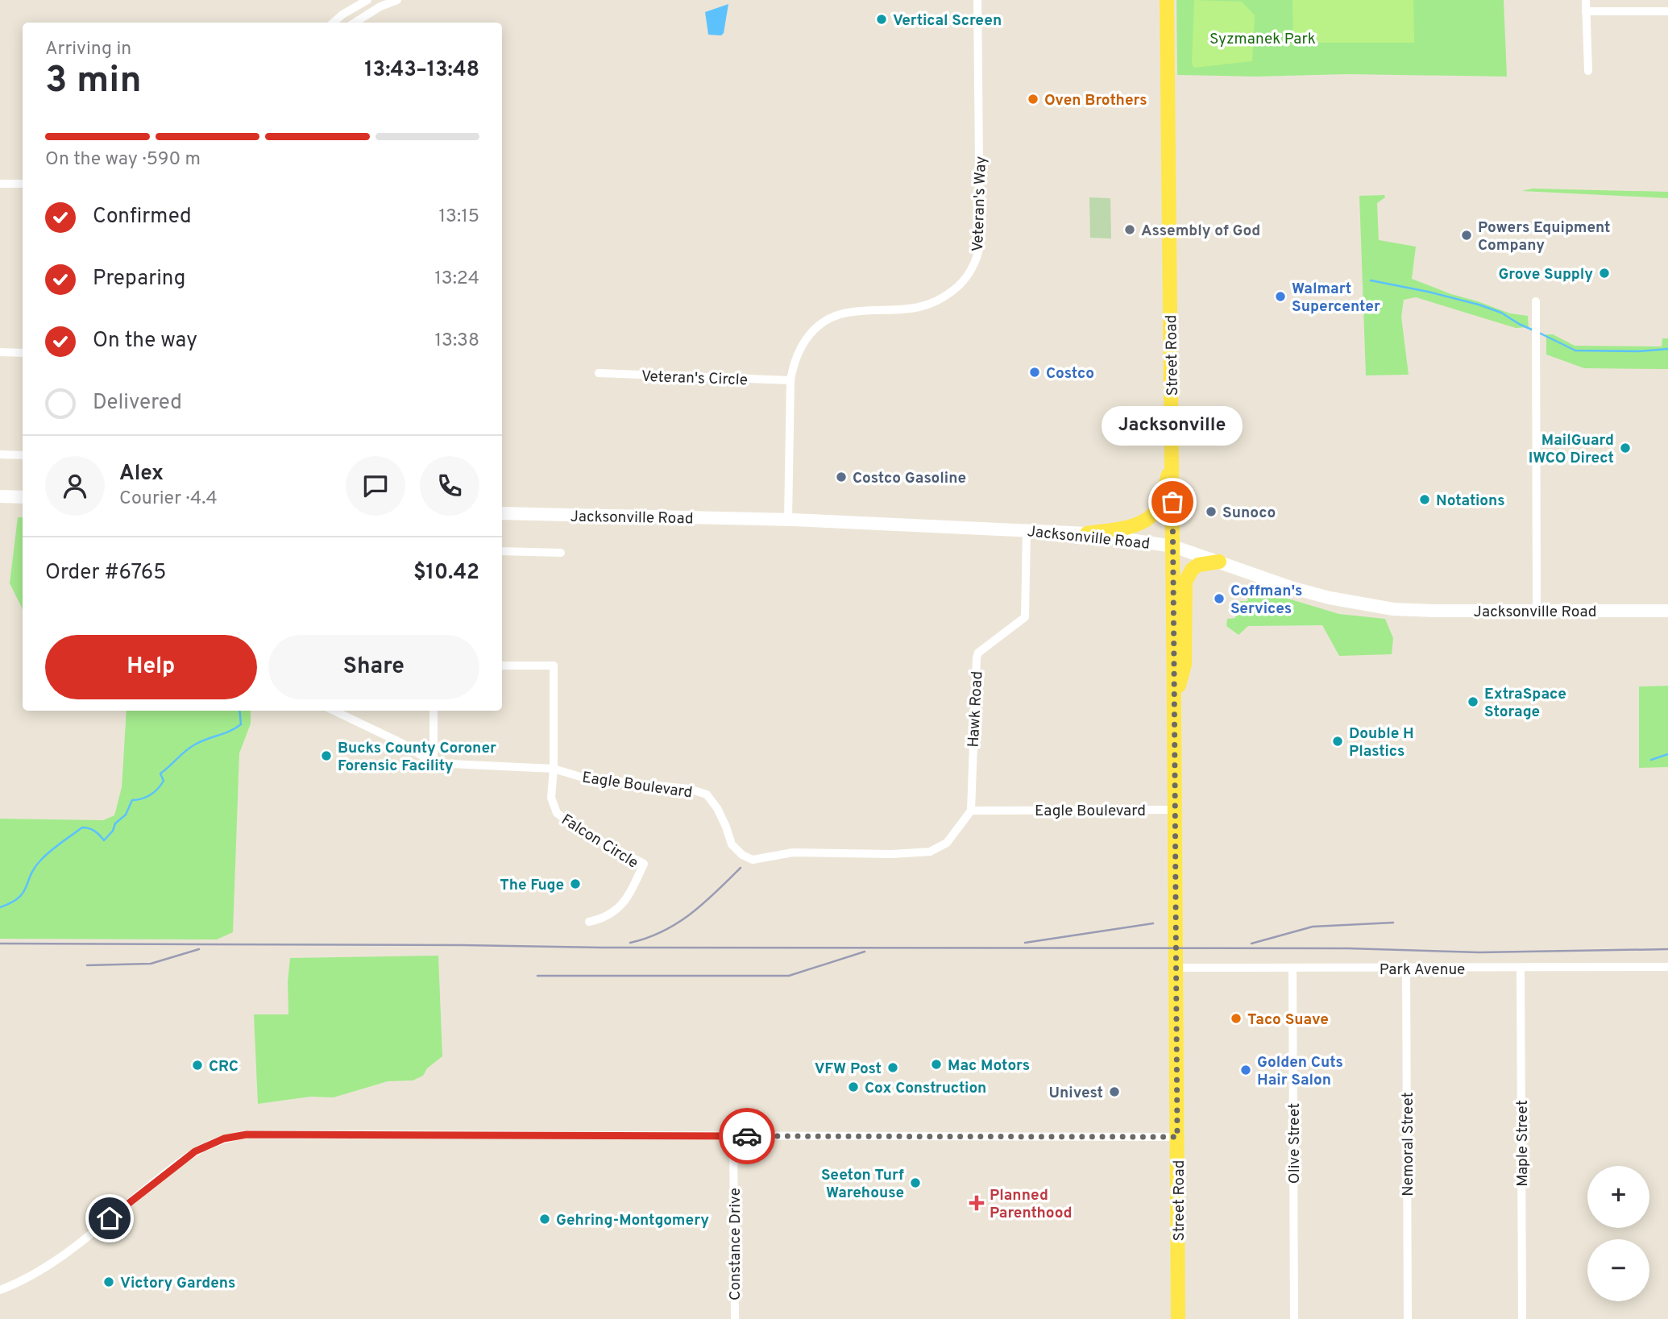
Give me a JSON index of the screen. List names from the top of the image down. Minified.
{"streets":{"main road":["Street Road","Jacksonville Road"],"street":["Veteran's Way","Veteran's Circle","Hawk Road","Eagle Boulevard","Falcon Circle","Park Avenue","Olive Street","Maple Street","Nemoral Street","Constance Drive"]},"crossings":[["Veteran's Way","Veteran's Circle"],["Veteran's Way","Jacksonville Road"],["Street Road","Jacksonville Road"],["Street Road","Eagle Boulevard"],["Street Road","Park Avenue"],["Jacksonville Road","Hawk Road"],["Hawk Road","Eagle Boulevard"],["Eagle Boulevard","Falcon Circle"],["Park Avenue","Olive Street"],["Park Avenue","Maple Street"],["Park Avenue","Nemoral Street"]],"parks":["Syzmanek Park"],"places":{"other":["Vertical Screen","Oven Brothers","Assembly of God","Powers Equipment Company","Grove Supply","Walmart Supercenter","Costco","MailGuard IWCO Direct","Costco Gasoline","Notations","Jacksonville","Sunoco","Coffman's Services","ExtraSpace Storage","Double H Plastics","Bucks County Coroner Forensic Facility","The Fuge","Taco Suave","Mac Motors","CRC","VFW Post","Golden Cuts Hair Salon","Cox Construction","Univest","Seeton Turf Warehouse","Gehring-Montgomery","Victory Gardens"],"health":["Planned Parenthood"]},"page":{"heading":["3 min","Arriving in","13:43–13:48"],"panel":["Alex","Courier · 4.4","Order #6765","$10.42"],"bar":"On the way · 590 m","list":[["Confirmed","13:15"],["Preparing","13:24"],["On the way","13:38"],"Delivered"],"bubble":"Jacksonville","buttons":["Help","Share"],"map_buttons":["+","−"]}}
